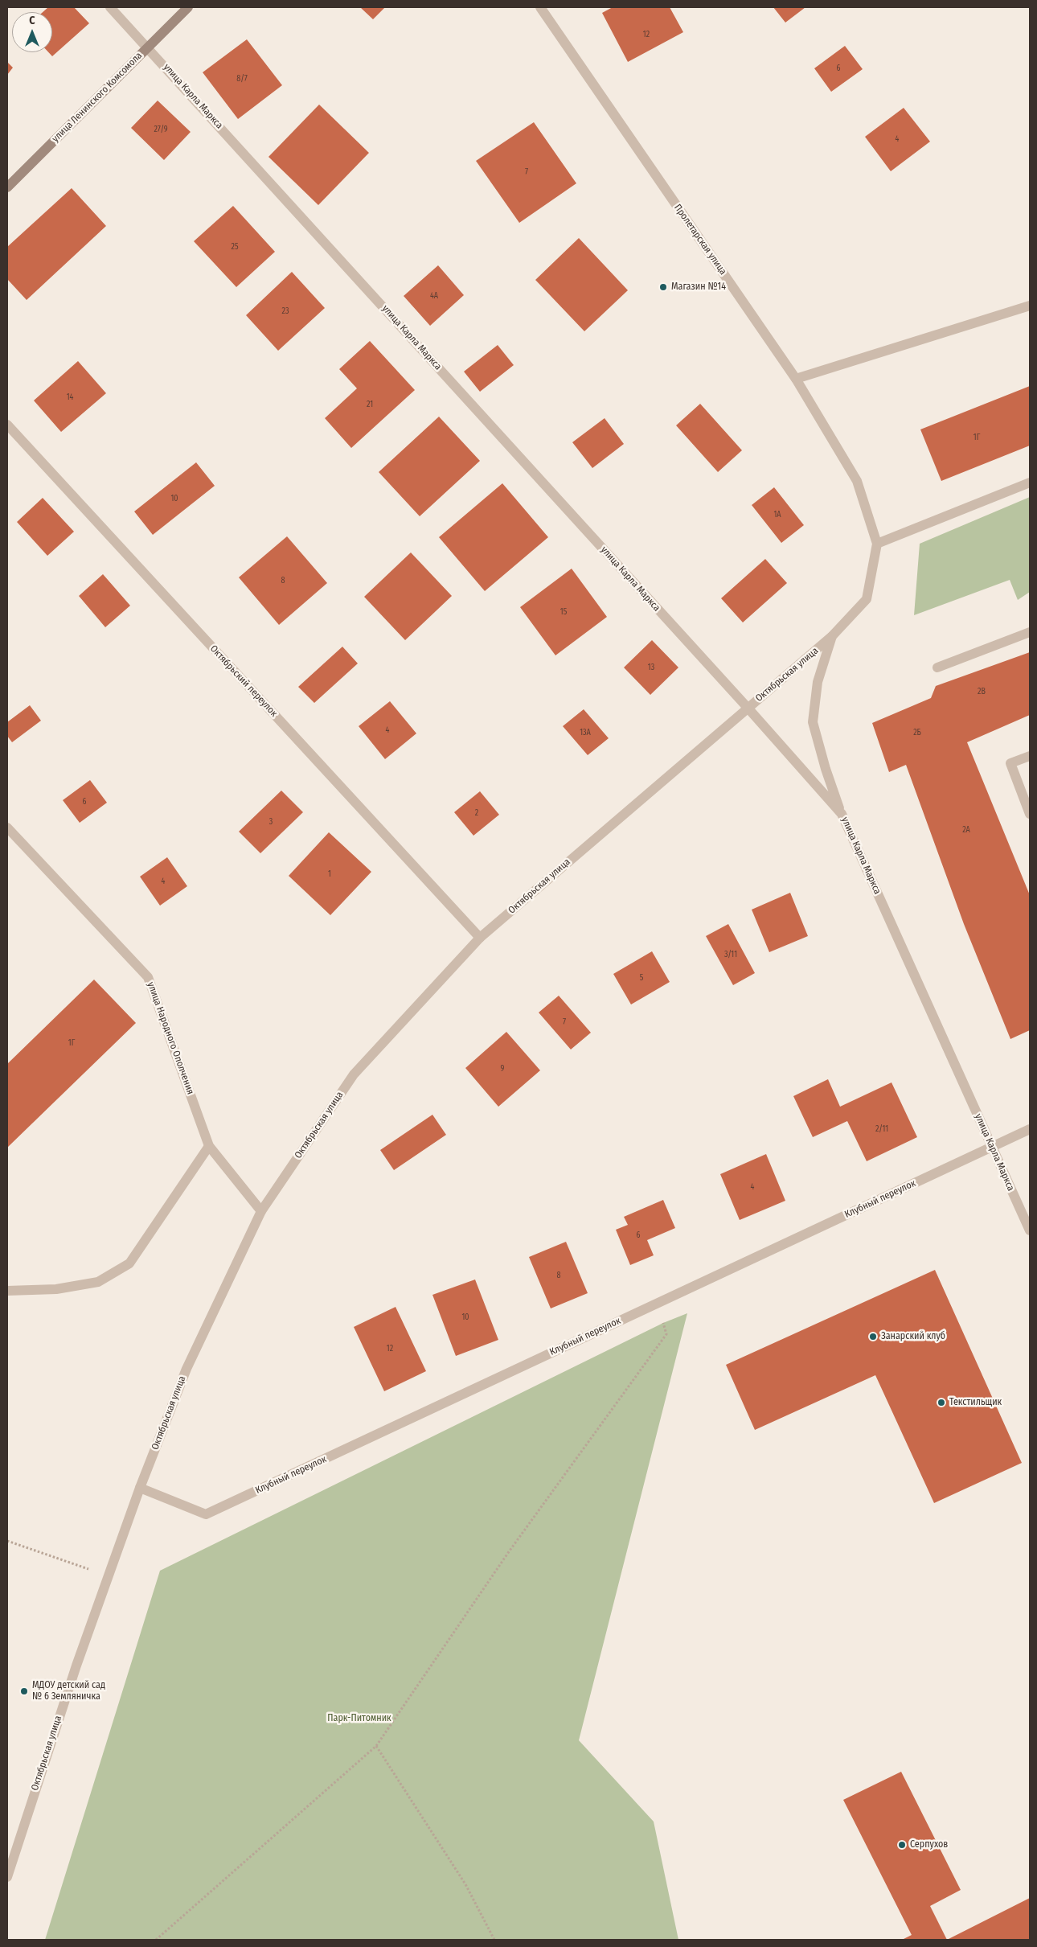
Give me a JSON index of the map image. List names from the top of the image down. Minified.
{"streets":{"main road":["улица Ленинского Комсомола"],"street":["улица Карла Маркса","Пролетарская улица","Октябрьская улица","Октябрьский переулок","улица Народного Ополчения","Клубный переулок"]},"crossings":[["улица Карла Маркса","улица Ленинского Комсомола"],["улица Карла Маркса","Октябрьская улица"],["улица Карла Маркса","Клубный переулок"],["Пролетарская улица","Октябрьская улица"],["Октябрьская улица","Октябрьский переулок"],["Октябрьская улица","улица Народного Ополчения"],["Октябрьская улица","Клубный переулок"]],"parks":["Парк-Питомник"],"places":["Магазин №14","Занарский клуб","Текстильщик","МДОУ детский сад № 6 Земляничка","Серпухов"],"house_numbers":["12","6","8/7","27/9","4","7","25","4А","23","14","21","1Г","10","1А","8","15","13","2В","4","13А","2Б","6","2","3","2А","1","4","3/11","5","7","1Г","9","2/11","4","6","8","10","12"],"north":"top"}
